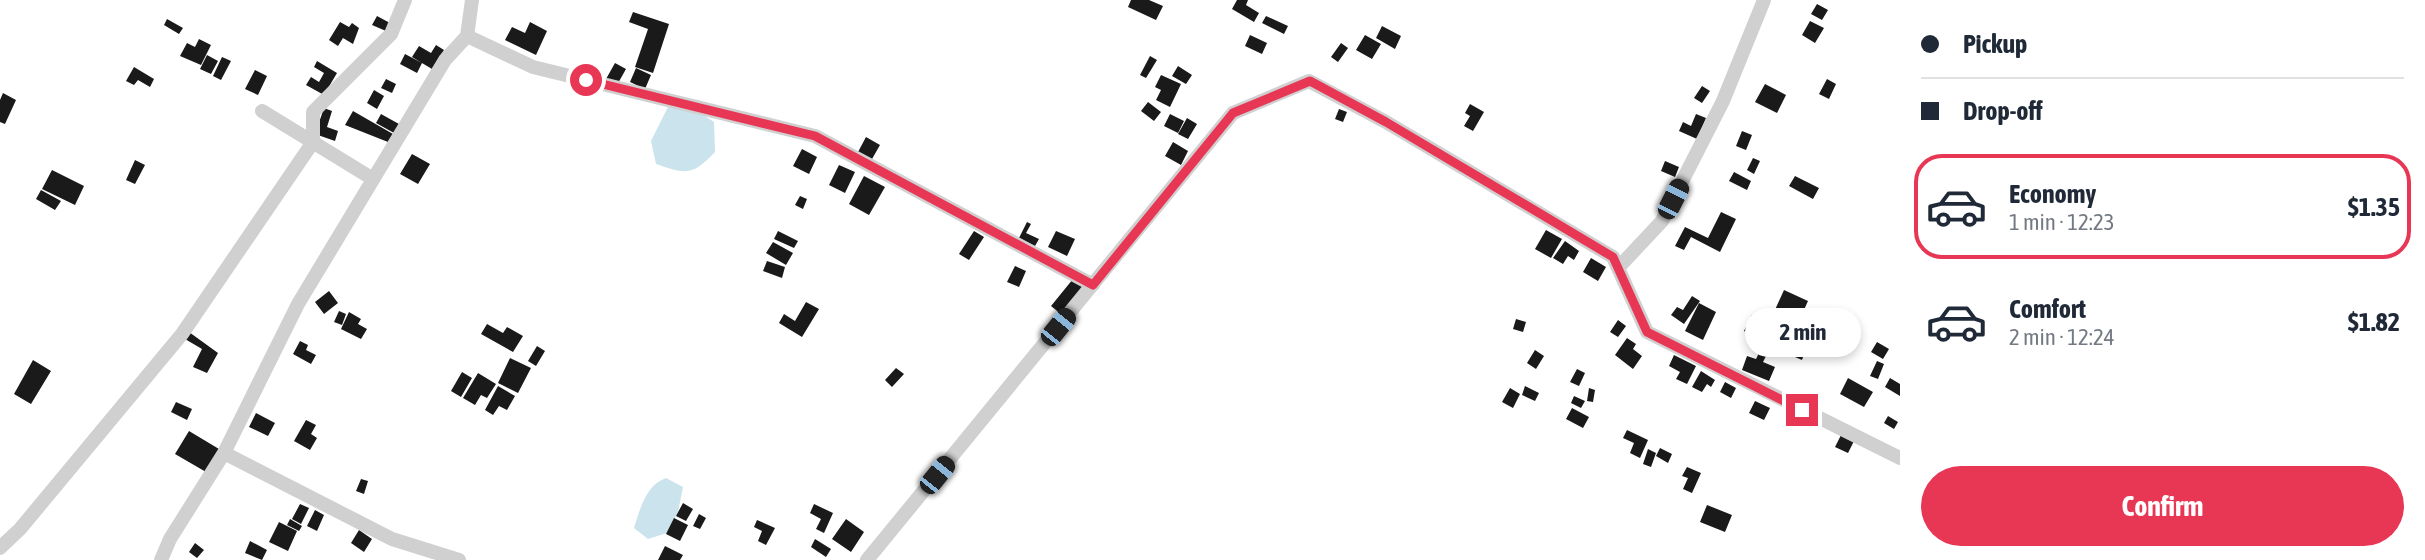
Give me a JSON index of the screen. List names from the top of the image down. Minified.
{"page":{"banner":["Pickup","Drop-off"],"list":[{"name":"Economy","note":"1 min · 12:23","value":"$1.35"},{"name":"Comfort","note":"2 min · 12:24","value":"$1.82"}],"bubble":"2 min","buttons":"Confirm"}}
